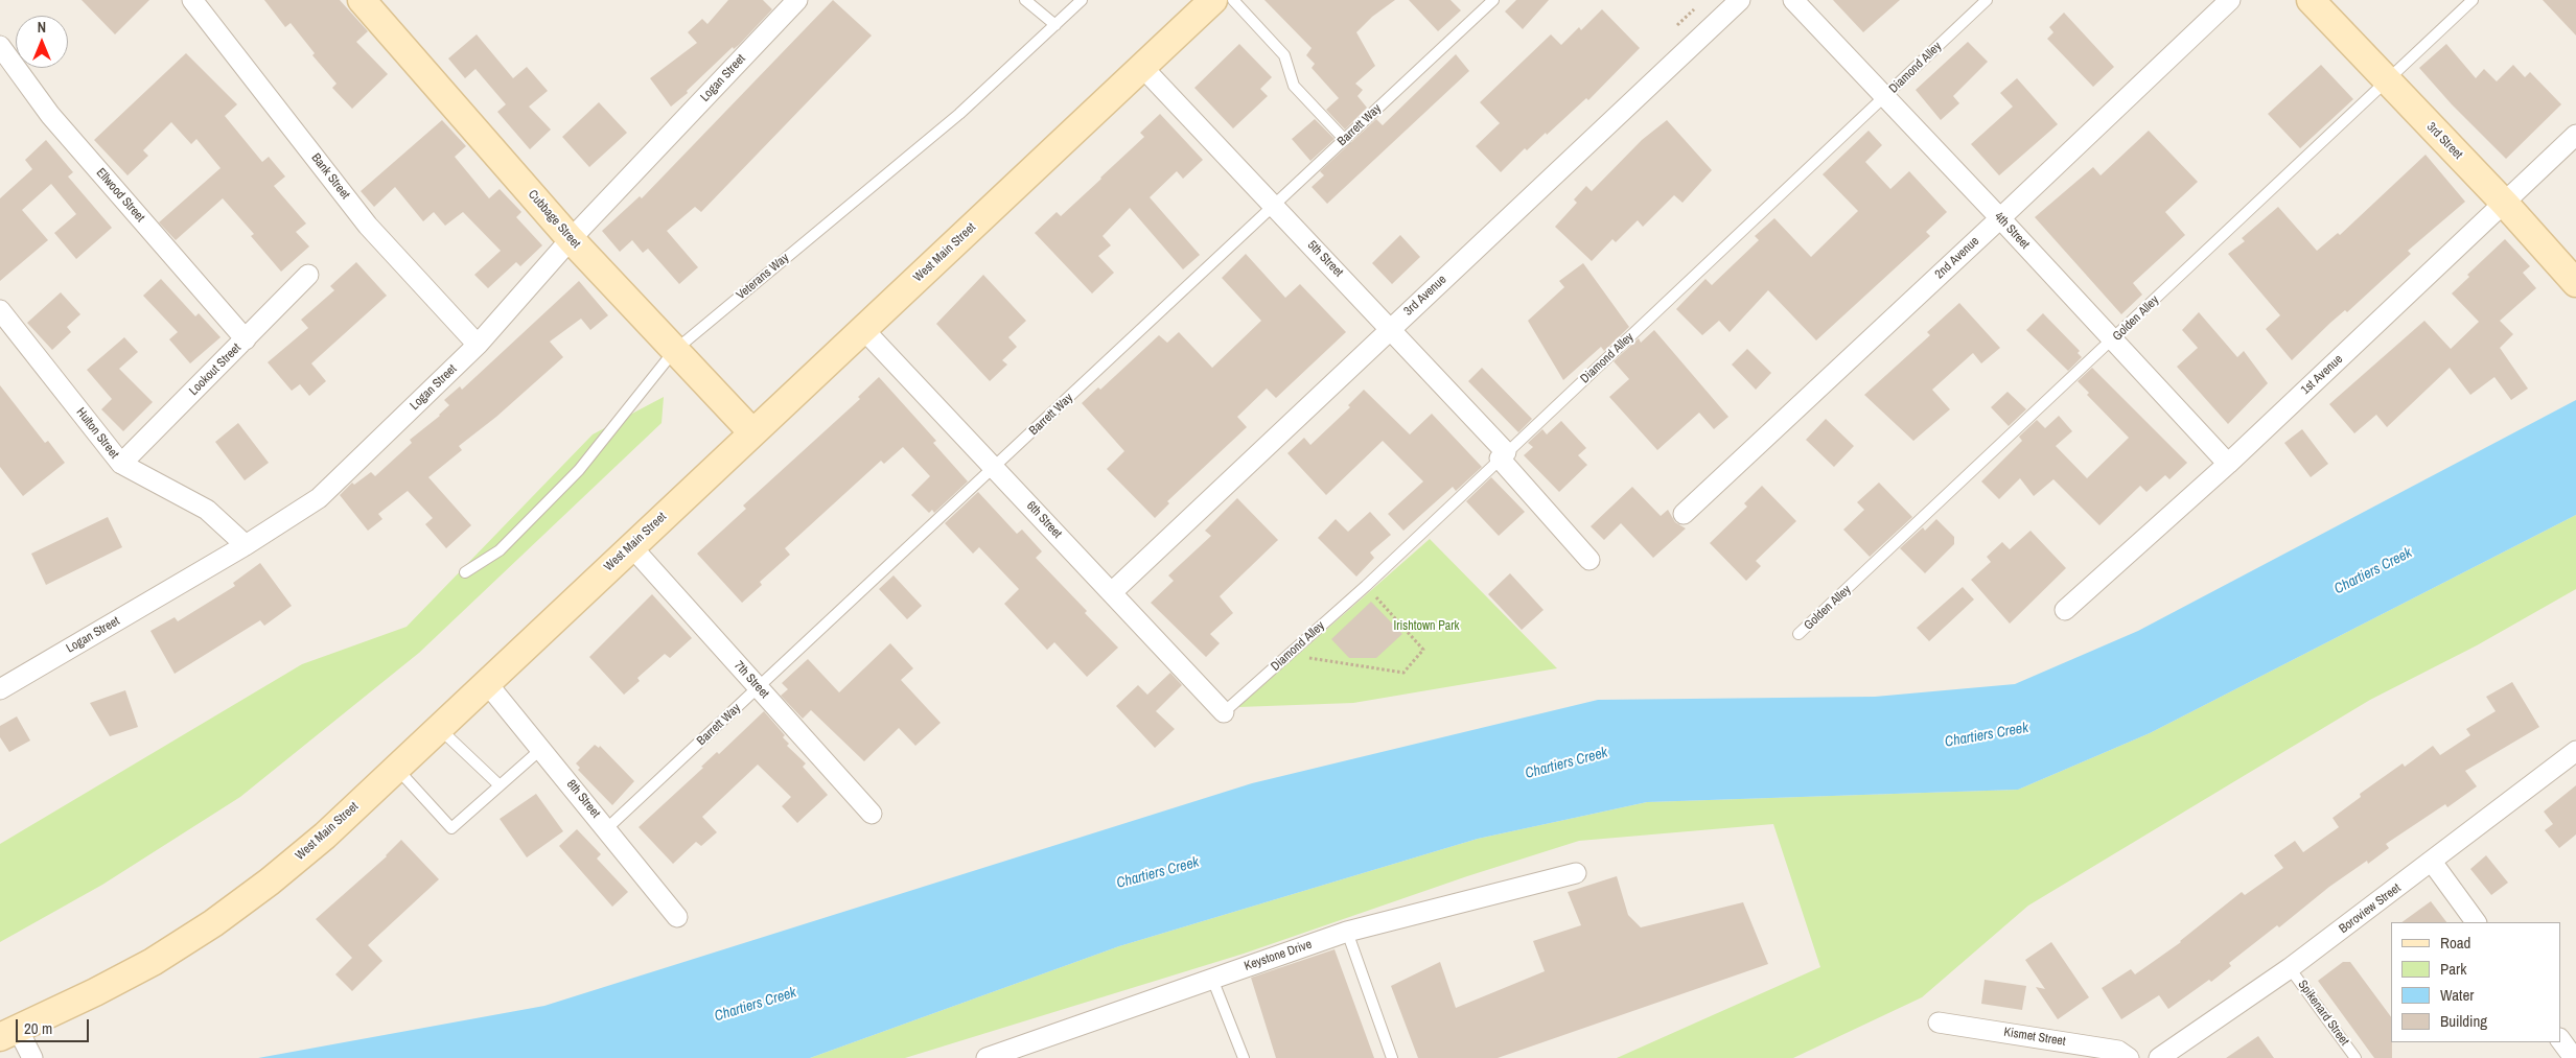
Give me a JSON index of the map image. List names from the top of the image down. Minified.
{"streets":{"main road":["3rd Street","Cubbage Street","West Main Street"],"street":["Logan Street","Bank Street","Ellwood Street","4th Street","2nd Avenue","5th Street","3rd Avenue","Lookout Street","1st Avenue","Hulton Street","6th Street","7th Street","8th Street","Boroview Street","Keystone Drive","Kismet Street"],"lane":["Diamond Alley","Barrett Way","Veterans Way","Golden Alley","Spikenard Street"]},"crossings":[["Diamond Alley","4th Street"],["Diamond Alley","5th Street"],["Diamond Alley","6th Street"],["Logan Street","Bank Street"],["Logan Street","Cubbage Street"],["Logan Street","Hulton Street"],["Barrett Way","5th Street"],["Barrett Way","6th Street"],["Barrett Way","7th Street"],["Barrett Way","8th Street"],["3rd Street","Golden Alley"],["3rd Street","1st Avenue"],["Ellwood Street","Lookout Street"],["Cubbage Street","West Main Street"],["Cubbage Street","Veterans Way"],["4th Street","2nd Avenue"],["4th Street","Golden Alley"],["4th Street","1st Avenue"],["West Main Street","5th Street"],["West Main Street","6th Street"],["West Main Street","7th Street"],["West Main Street","8th Street"],["5th Street","3rd Avenue"],["3rd Avenue","6th Street"],["Lookout Street","Hulton Street"],["Boroview Street","Spikenard Street"]],"water":["Chartiers Creek"],"parks":["Irishtown Park"],"legend":["Road","Park","Water","Building"],"scale_bar":"20 m","north":"top"}
